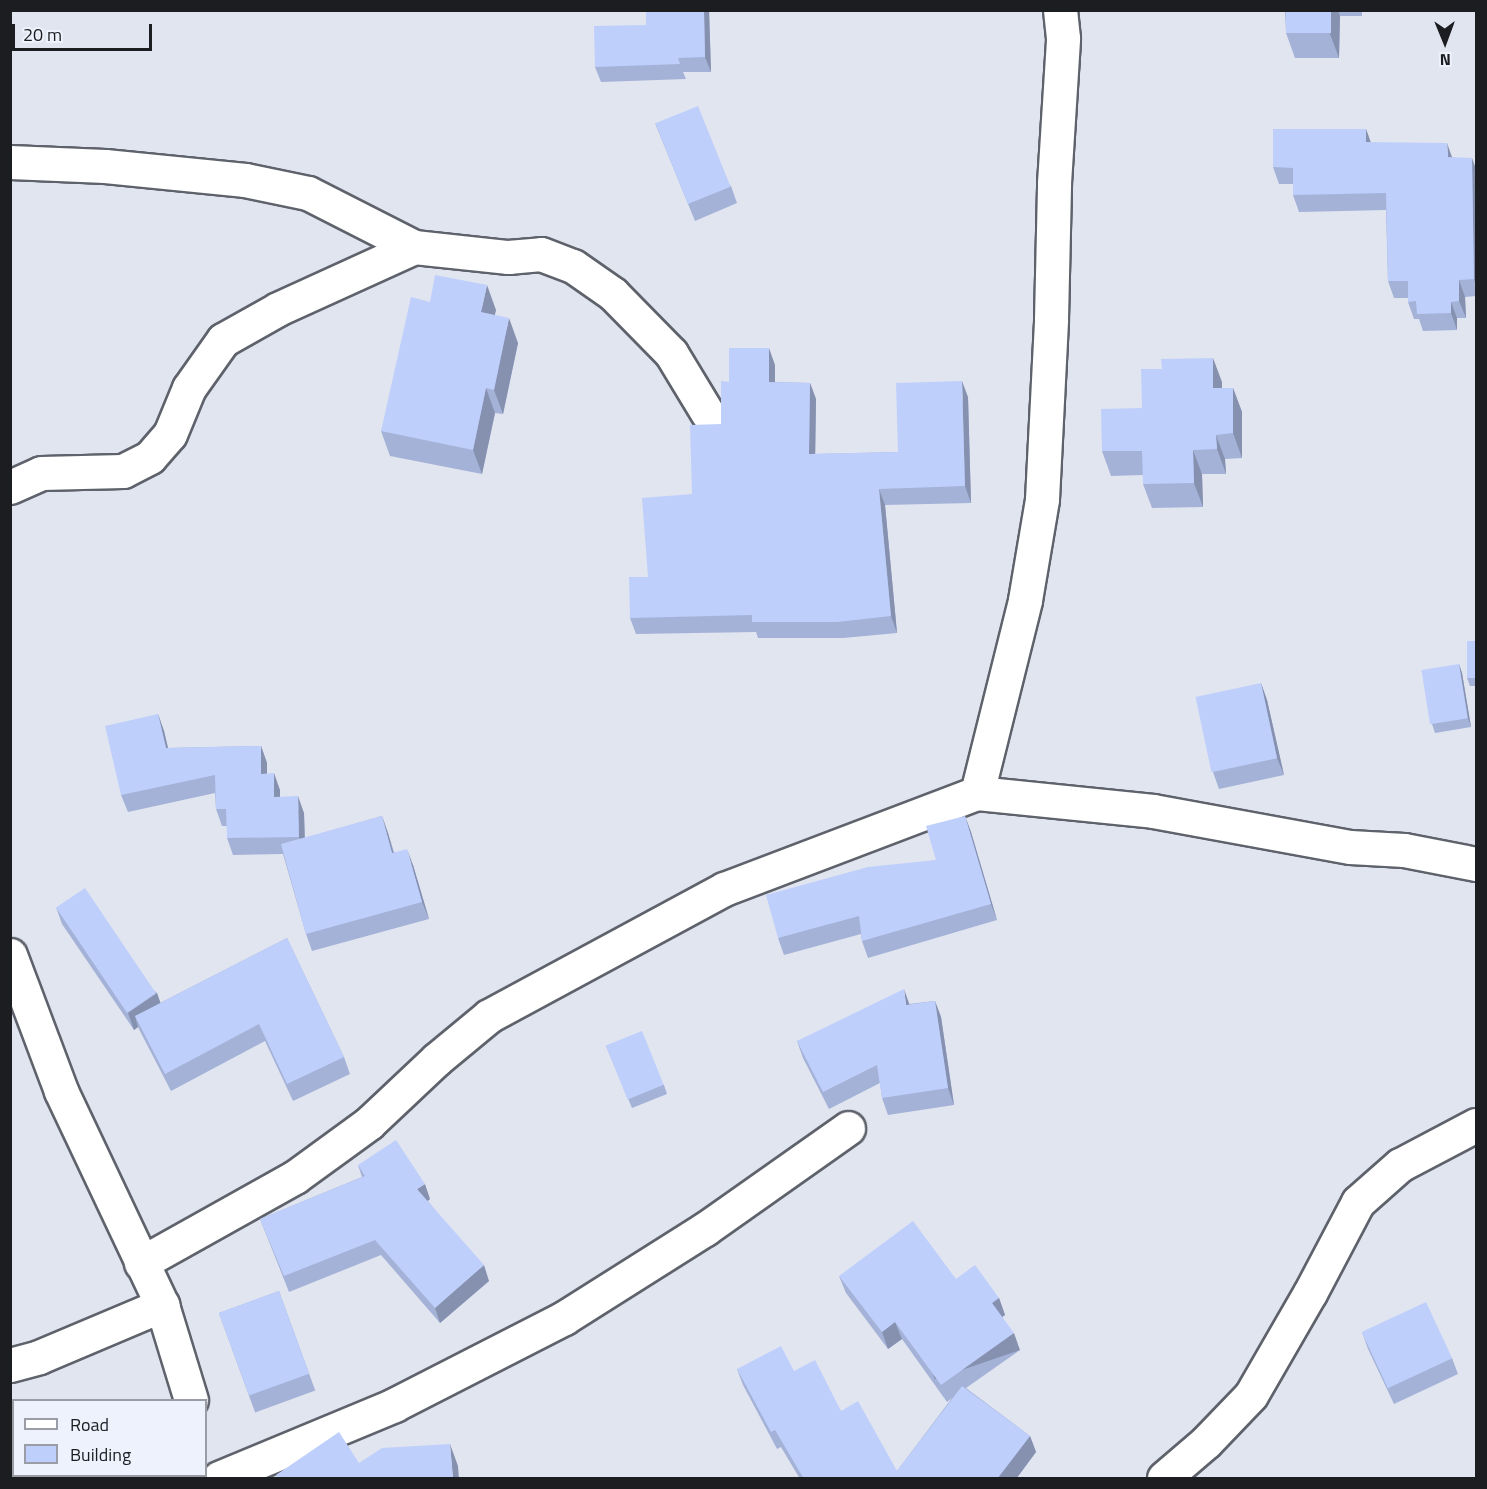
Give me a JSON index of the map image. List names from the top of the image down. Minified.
{"legend":["Road","Building"],"scale_bar":"20 m","north":"bottom"}
